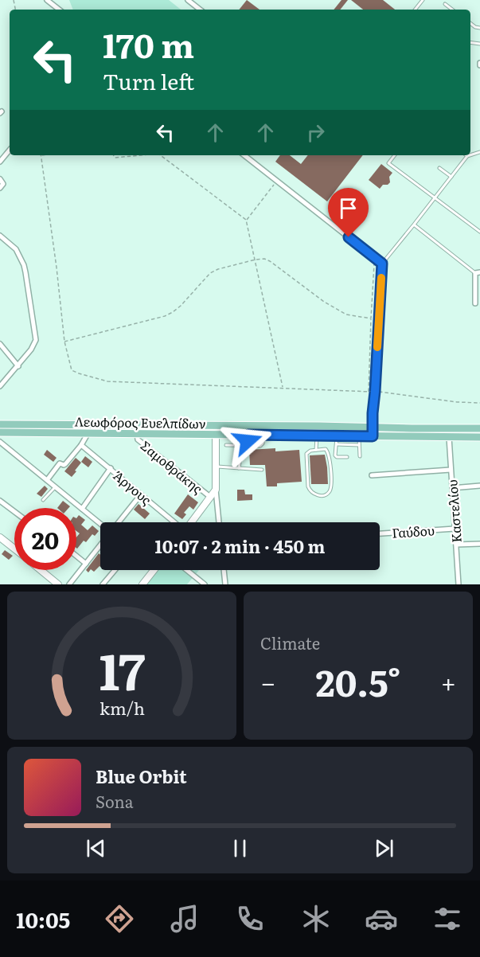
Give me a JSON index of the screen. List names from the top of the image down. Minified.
{"streets":{"main road":["Λεωφόρος Ευελπίδων"],"street":["Σαμοθράκης","Άργους","Καστελίου","Γαύδου"]},"crossings":[["Λεωφόρος Ευελπίδων","Σαμοθράκης"],["Λεωφόρος Ευελπίδων","Καστελίου"],["Καστελίου","Γαύδου"]],"page":{"turn":["170 m","Turn left"],"limit":"20","trip":"10:07 · 2 min · 450 m","tile":"Climate","heat":["−","20.5°","+"],"song":["Blue Orbit","Sona"],"tabs":"10:05","gauge":["17","km/h"]}}
